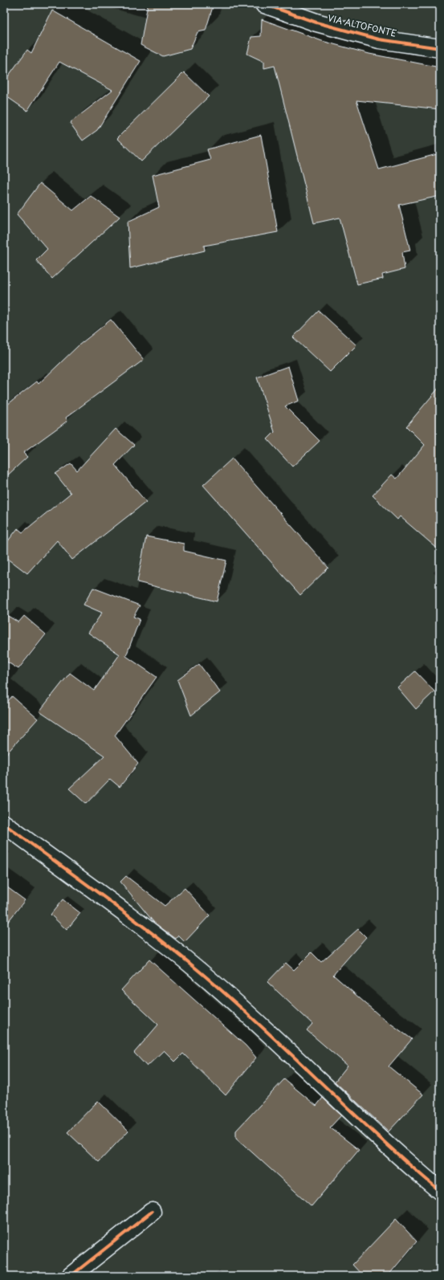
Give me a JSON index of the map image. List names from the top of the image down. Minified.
{"streets":{"street":["VIA ALTOFONTE"]}}
